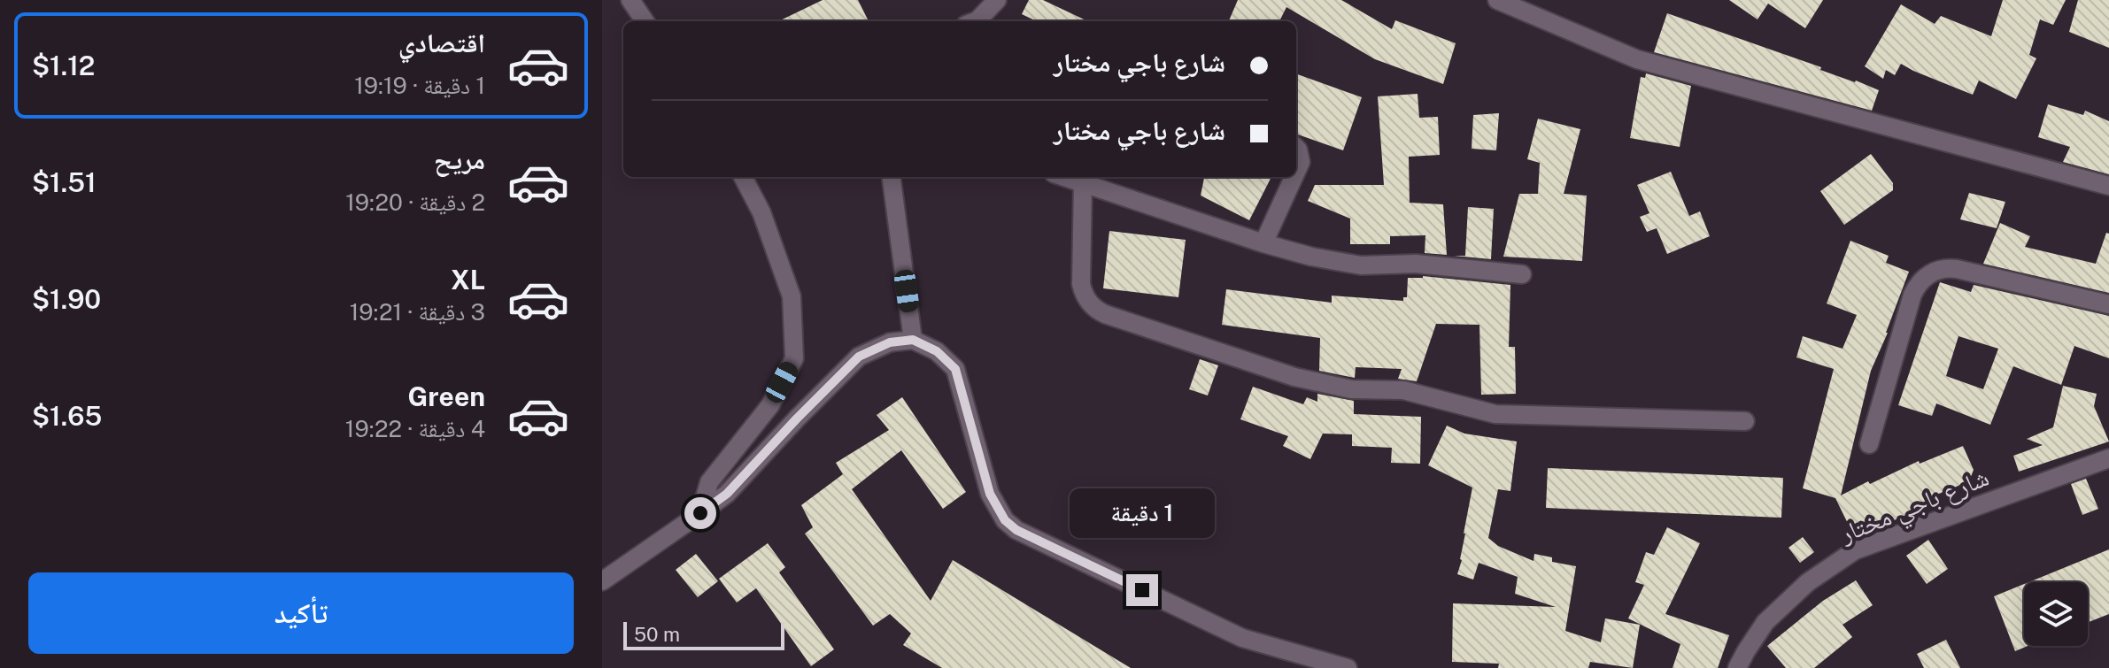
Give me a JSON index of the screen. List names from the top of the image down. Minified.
{"streets":{"street":["شارع باجي مختار"]},"scale_bar":"50 m","page":{"list":[{"name":"اقتصادي","note":"1 دقيقة · 19:19","value":"$1.12"},{"name":"مريح","note":"2 دقيقة · 19:20","value":"$1.51"},{"name":"XL","note":"3 دقيقة · 19:21","value":"$1.90"},{"name":"Green","note":"4 دقيقة · 19:22","value":"$1.65"}],"banner":["شارع باجي مختار","شارع باجي مختار"],"bubble":"1 دقيقة","buttons":"تأكيد","scale":"50 m"}}
